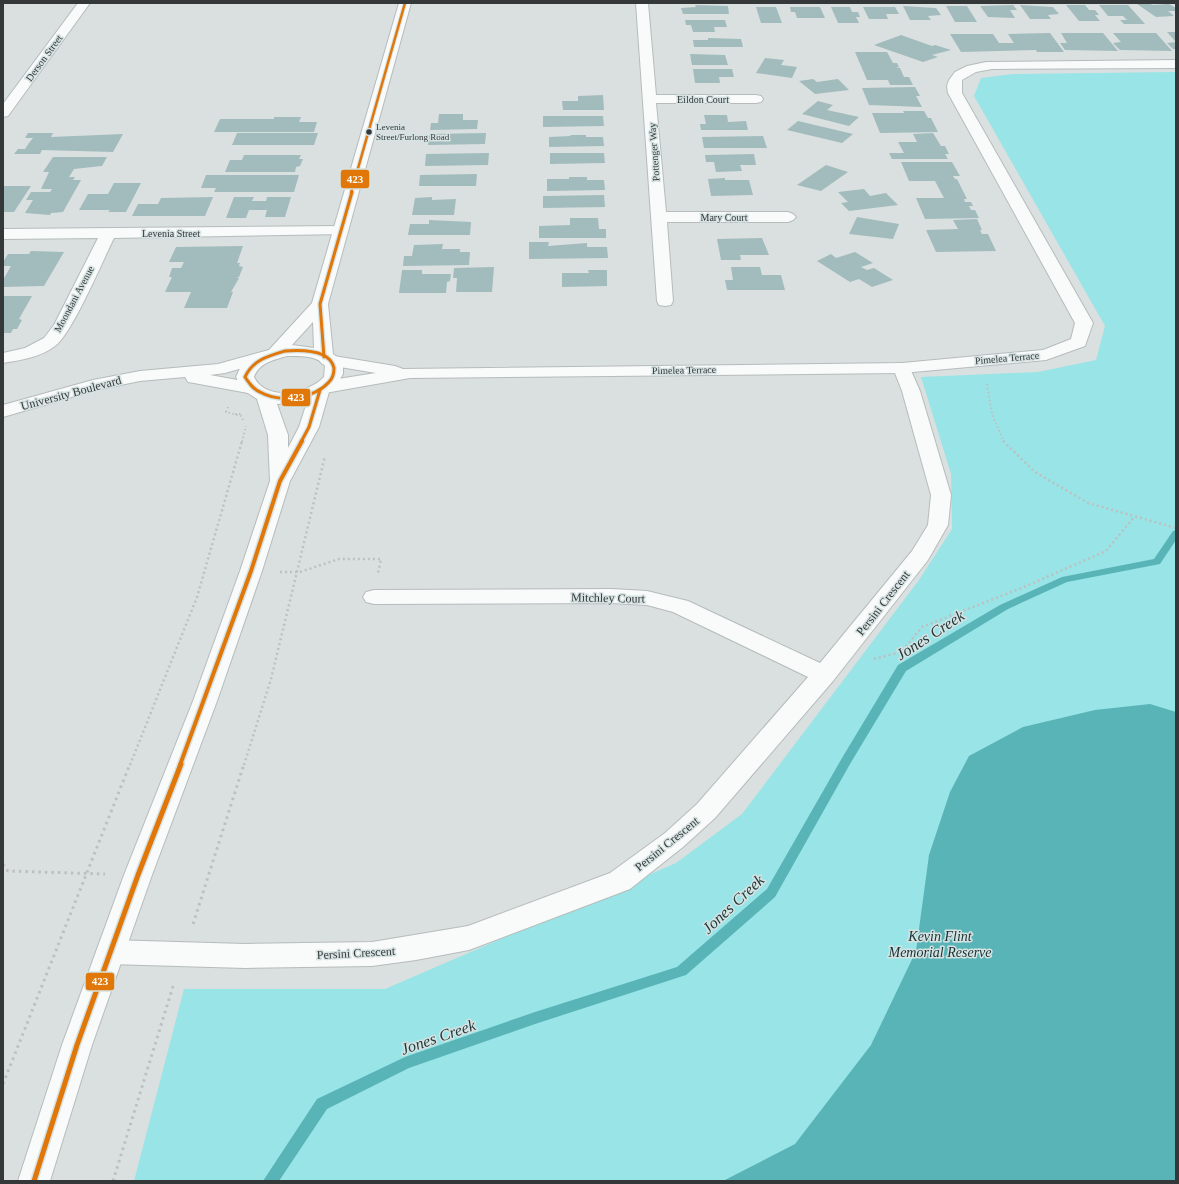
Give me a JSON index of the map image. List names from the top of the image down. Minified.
{"streets":{"street":["Derson Street","Eildon Court","Pottenger Way","Mary Court","Levenia Street","Moondani Avenue","Pimelea Terrace","University Boulevard","Mitchley Court","Persini Crescent"]},"crossings":[["Eildon Court","Pottenger Way"],["Pottenger Way","Mary Court"],["Levenia Street","Moondani Avenue"],["Pimelea Terrace","University Boulevard"],["Pimelea Terrace","Persini Crescent"],["Mitchley Court","Persini Crescent"]],"water":["Jones Creek"],"parks":["Kevin Flint Memorial Reserve"],"places":["Levenia Street/Furlong Road"],"lines":["transit line 423"]}
